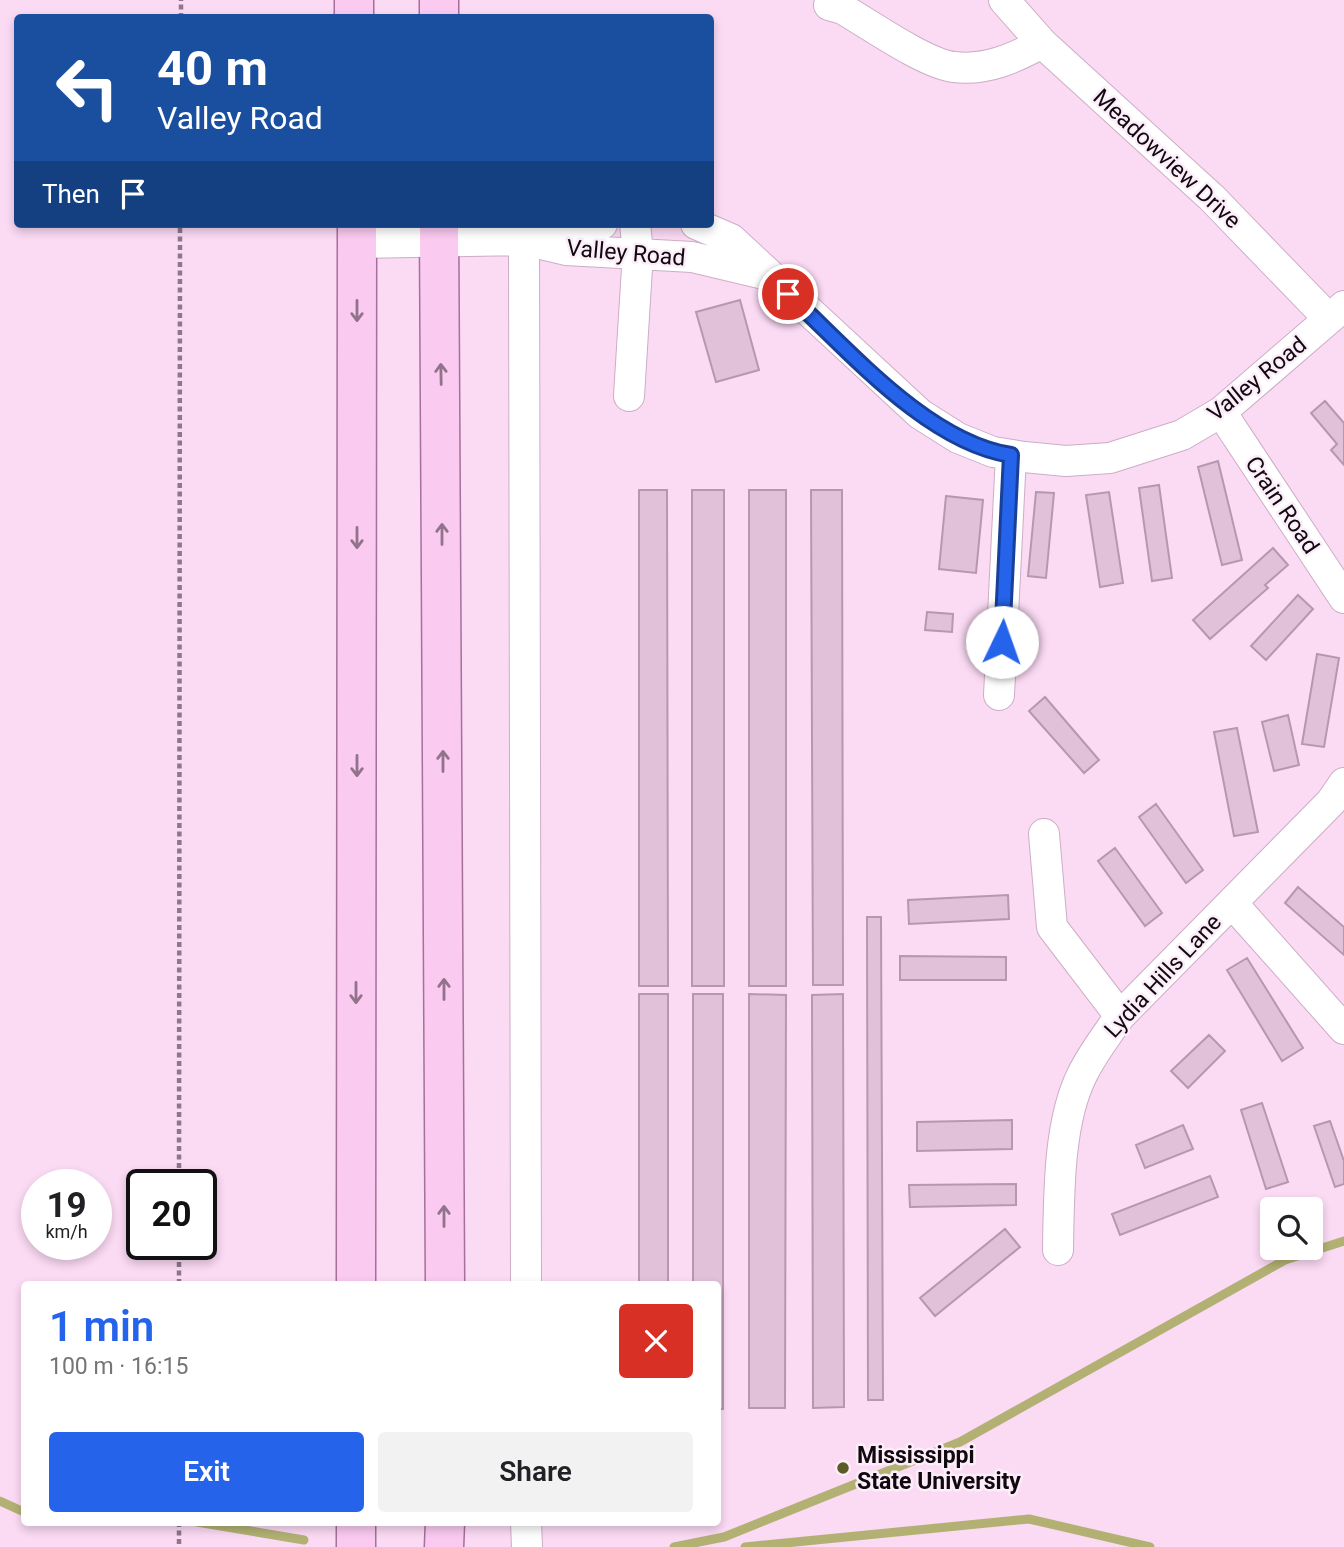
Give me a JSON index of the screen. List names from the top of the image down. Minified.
{"streets":{"street":["Meadowview Drive","Valley Road","Crain Road","Lydia Hills Lane"]},"crossings":[["Meadowview Drive","Valley Road"],["Valley Road","Crain Road"]],"places":["Mississippi State University"],"page":{"turn":["40 m","Valley Road"],"then":"Then","speed":"19 km/h","limit":"20","heading":["1 min","100 m · 16:15"],"buttons":["Exit","Share"]}}
